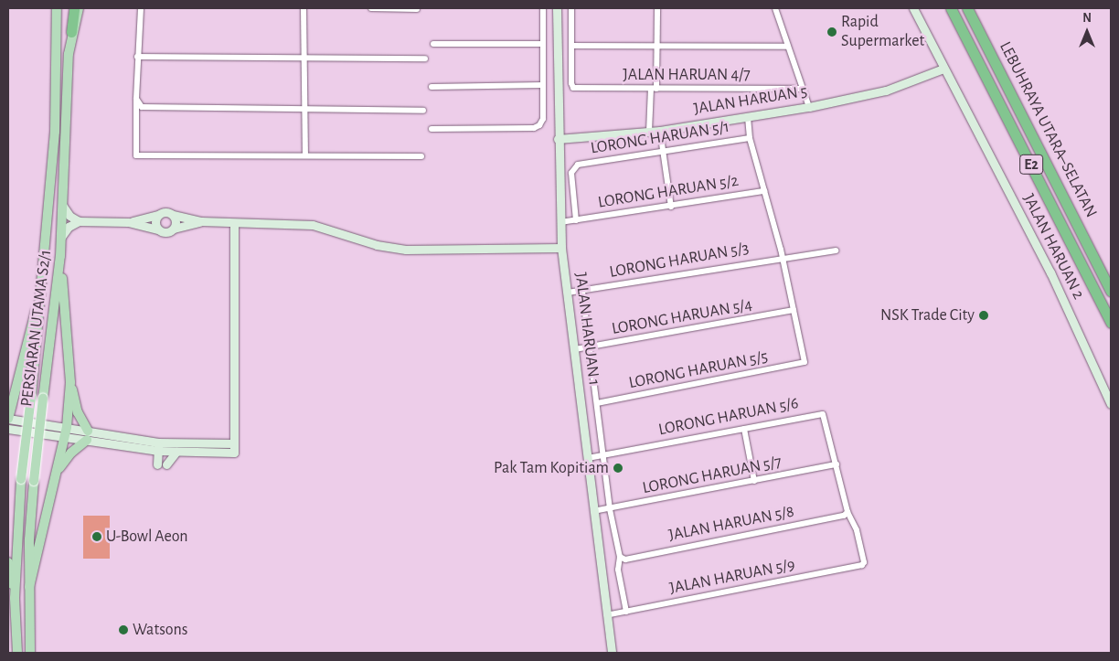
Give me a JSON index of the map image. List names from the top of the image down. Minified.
{"streets":{"highway":["LEBUHRAYA UTARA–SELATAN","E2"],"main road":["PERSIARAN UTAMA S2/1"],"street":["JALAN HARUAN 4/7","JALAN HARUAN 5","LORONG HARUAN 5/1","LORONG HARUAN 5/2","JALAN HARUAN 2","LORONG HARUAN 5/3","LORONG HARUAN 5/4","JALAN HARUAN 1","LORONG HARUAN 5/5","LORONG HARUAN 5/6","LORONG HARUAN 5/7","JALAN HARUAN 5/8","JALAN HARUAN 5/9"]},"crossings":[["JALAN HARUAN 5","JALAN HARUAN 2"],["JALAN HARUAN 5","JALAN HARUAN 1"],["LORONG HARUAN 5/1","LORONG HARUAN 5/2"],["LORONG HARUAN 5/2","JALAN HARUAN 1"],["LORONG HARUAN 5/3","JALAN HARUAN 1"],["LORONG HARUAN 5/4","JALAN HARUAN 1"],["LORONG HARUAN 5/4","LORONG HARUAN 5/5"],["JALAN HARUAN 1","LORONG HARUAN 5/6"],["JALAN HARUAN 1","LORONG HARUAN 5/7"],["JALAN HARUAN 1","JALAN HARUAN 5/9"],["LORONG HARUAN 5/6","LORONG HARUAN 5/7"],["JALAN HARUAN 5/8","JALAN HARUAN 5/9"]],"places":["Rapid Supermarket","NSK Trade City","Pak Tam Kopitiam","U-Bowl Aeon","Watsons"],"north":"top"}
